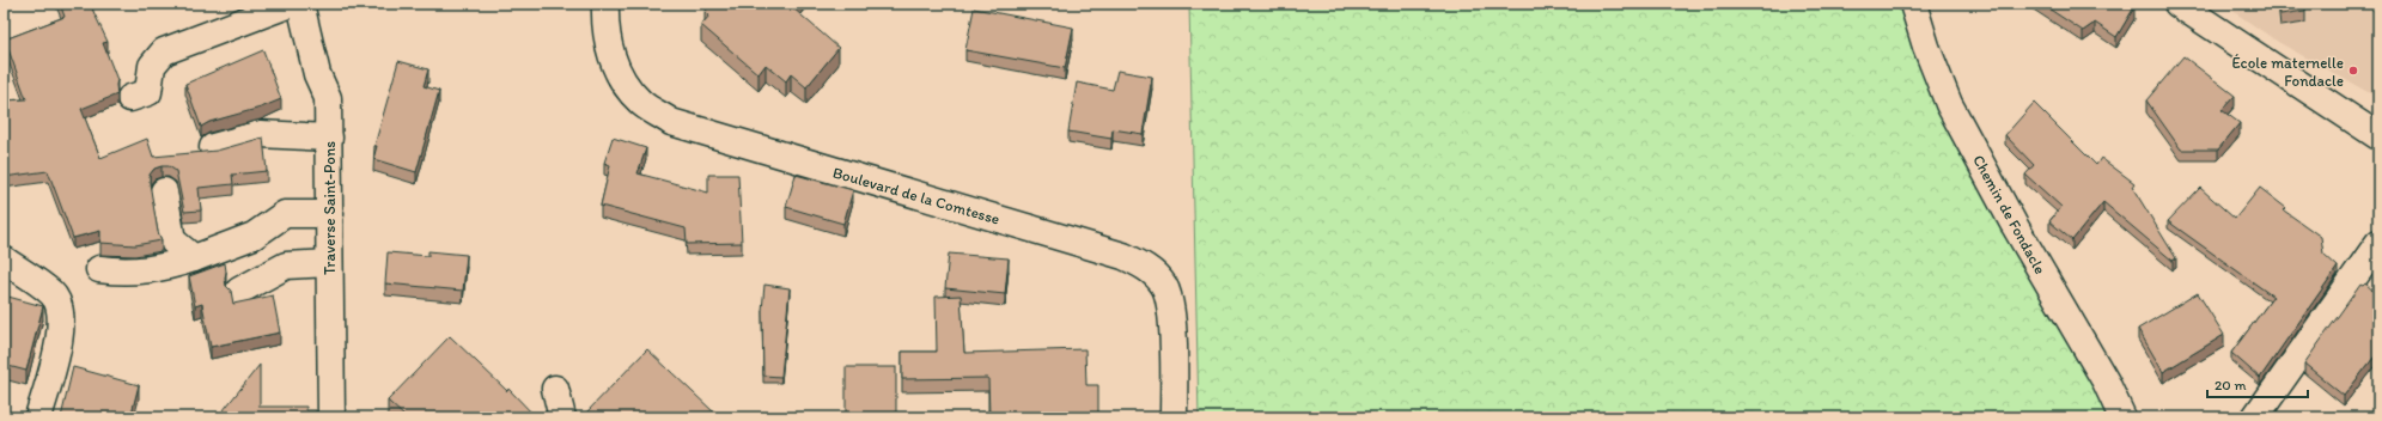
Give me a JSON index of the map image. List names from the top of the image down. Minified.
{"streets":{"street":["Boulevard de la Comtesse","Traverse Saint-Pons","Chemin de Fondacle"]},"places":["École maternelle Fondacle"],"scale_bar":"20 m"}
